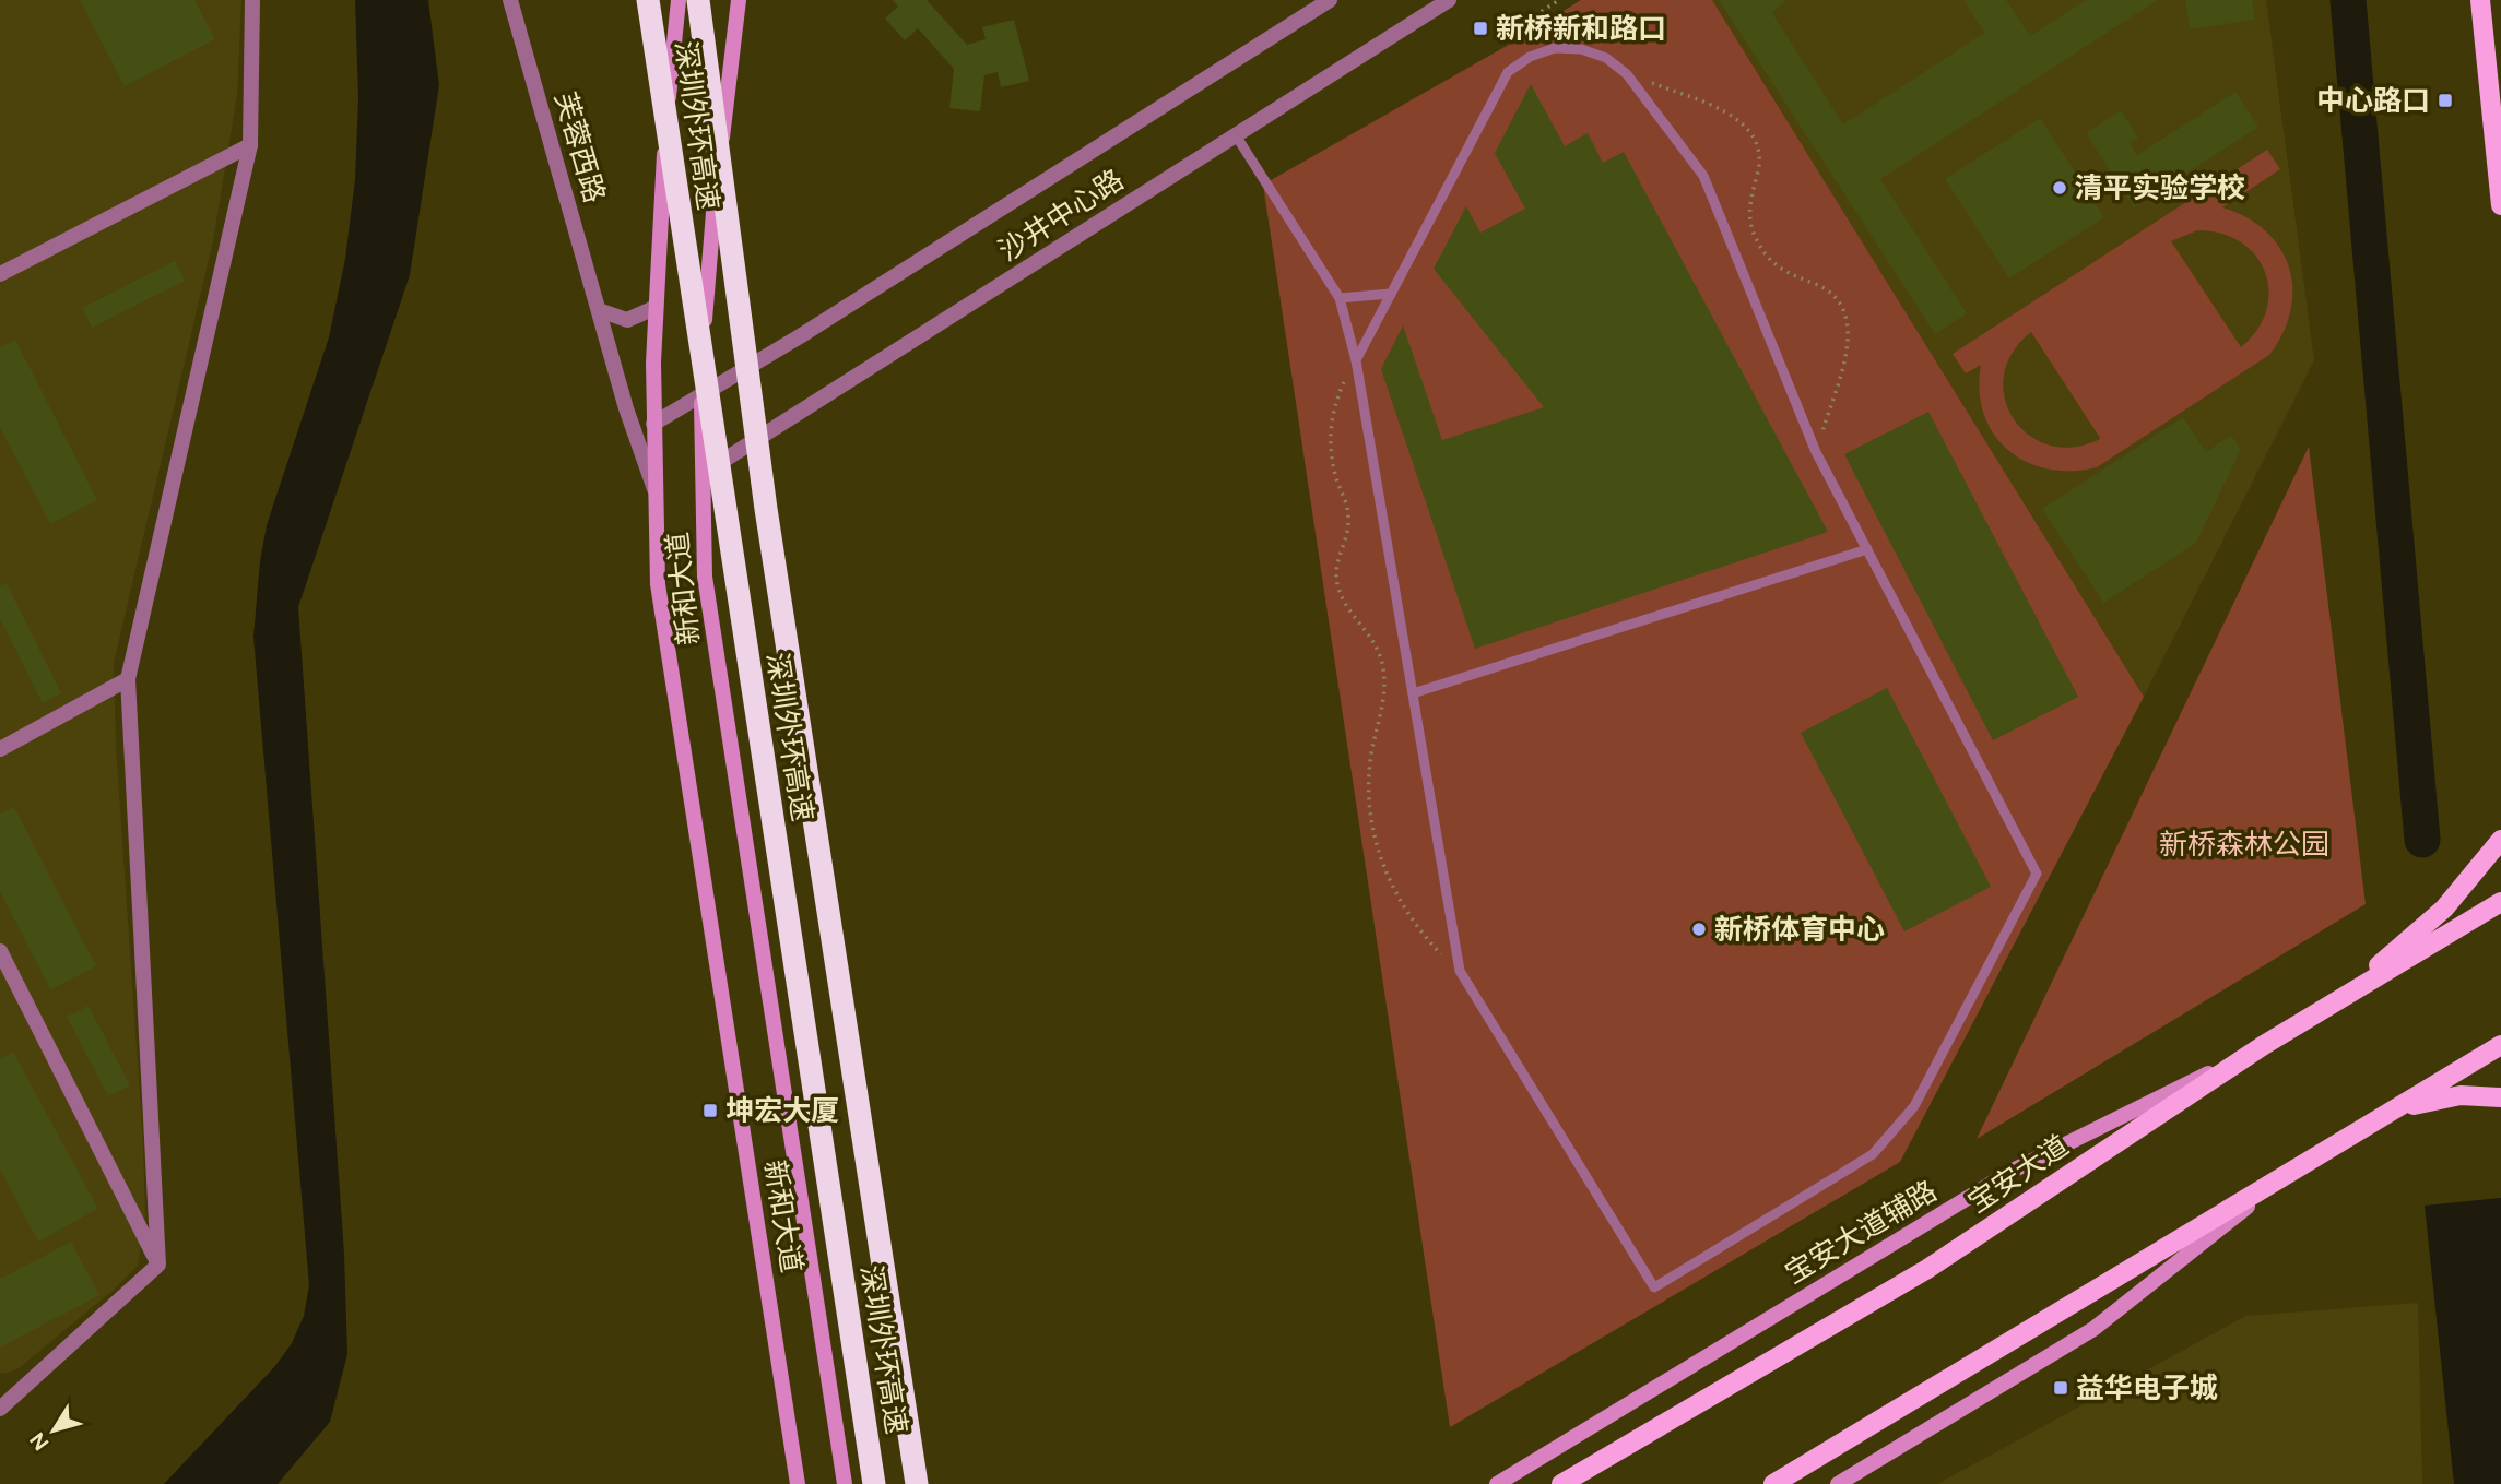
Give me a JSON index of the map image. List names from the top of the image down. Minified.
{"streets":{"highway":["深圳外环高速"],"main road":["新和大道","宝安大道","宝安大道辅路"],"street":["芙蓉西路","沙井中心路"]},"crossings":[["芙蓉西路","新和大道"],["沙井中心路","新和大道"],["宝安大道","宝安大道辅路"]],"parks":["新桥森林公园"],"places":{"transit":["新桥新和路口","中心路口","坤宏大厦","益华电子城"],"other":["清平实验学校","新桥体育中心"]},"north":"bottom left"}
